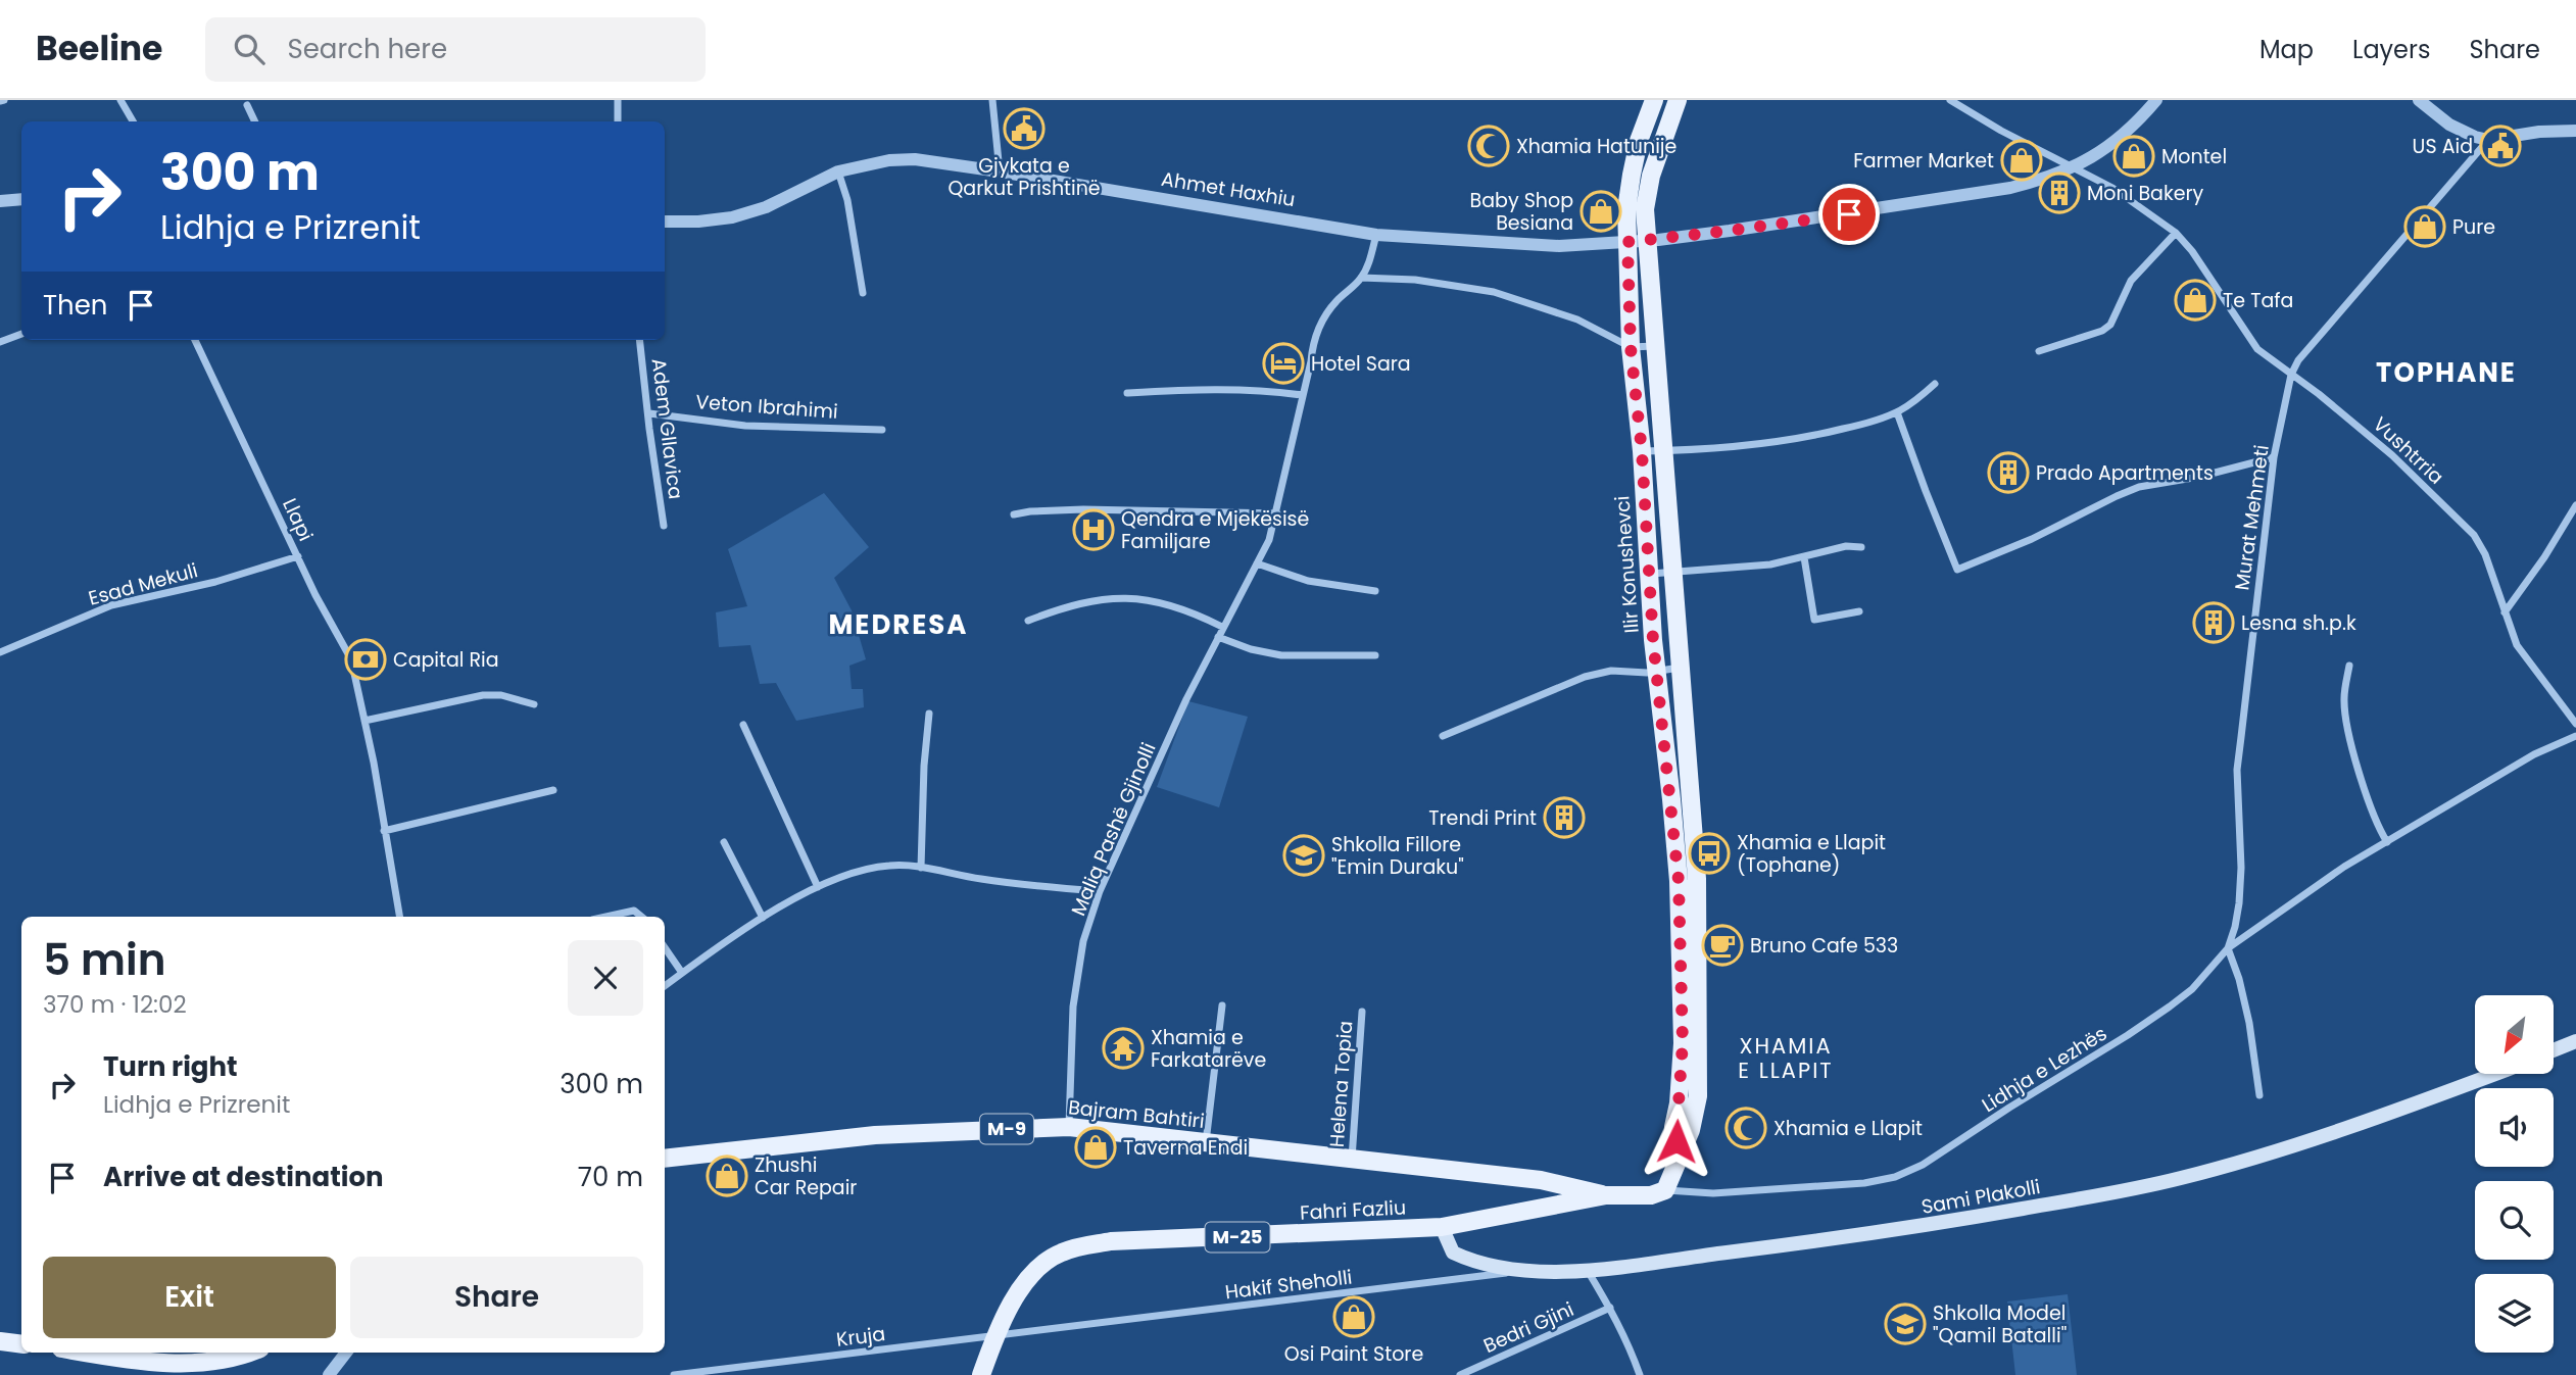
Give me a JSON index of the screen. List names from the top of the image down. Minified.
{"streets":{"main road":["Ilir Konushevci","Bajram Bahtiri","M-9","Sami Plakolli","Fahri Fazliu","M-25"],"street":["Ahmet Haxhiu","Veton Ibrahimi","Adem Gllavica","Vushtrria","Murat Mehmeti","Llapi","Esad Mekuli","Maliq Pashë Gjinolli","Lidhja e Lezhës","Helena Topia","Hakif Sheholli","Bedri Gjini","Kruja"]},"crossings":[["Ahmet Haxhiu","Vushtrria"],["Ahmet Haxhiu","Ilir Konushevci"],["Ahmet Haxhiu","Maliq Pashë Gjinolli"],["Veton Ibrahimi","Adem Gllavica"],["Vushtrria","Murat Mehmeti"],["Murat Mehmeti","Lidhja e Lezhës"],["Llapi","Esad Mekuli"],["Ilir Konushevci","Lidhja e Lezhës"],["Ilir Konushevci","Fahri Fazliu"],["Maliq Pashë Gjinolli","Bajram Bahtiri"],["Lidhja e Lezhës","Fahri Fazliu"],["Helena Topia","Bajram Bahtiri"],["Bajram Bahtiri","Fahri Fazliu"],["Sami Plakolli","Fahri Fazliu"],["Sami Plakolli","Hakif Sheholli"],["Hakif Sheholli","Kruja"]],"districts":["TOPHANE","MEDRESA","XHAMIA E LLAPIT"],"places":{"public building":["Gjykata e Qarkut Prishtinë","US Aid"],"mosque":["Xhamia Hatunije","Xhamia e Llapit"],"shop":["Montel","Farmer Market","Baby Shop Besiana","Pure","Te Tafa","Taverna Endi","Zhushi Car Repair","Osi Paint Store"],"building":["Moni Bakery","Prado Apartments","Lesna sh.p.k","Trendi Print"],"hotel":["Hotel Sara"],"hospital":["Qendra e Mjekësisë Familjare"],"bank":["Capital Ria"],"bus stop":["Xhamia e Llapit (Tophane)"],"school or university":["Shkolla Fillore \"Emin Duraku\"","Shkolla Model \"Qamil Batalli\""],"cafe":["Bruno Cafe 533"],"temple":["Xhamia e Farkatarëve"]},"north":"bottom left","page":{"header":"Beeline","search":"Search here","nav":["Map","Layers","Share"],"turn":["300 m","Lidhja e Prizrenit"],"then":"Then","heading":["5 min","370 m · 12:02"],"list":[{"name":"Turn right","note":"Lidhja e Prizrenit","value":"300 m"},{"name":"Arrive at destination","value":"70 m"}],"buttons":["Exit","Share"]}}
